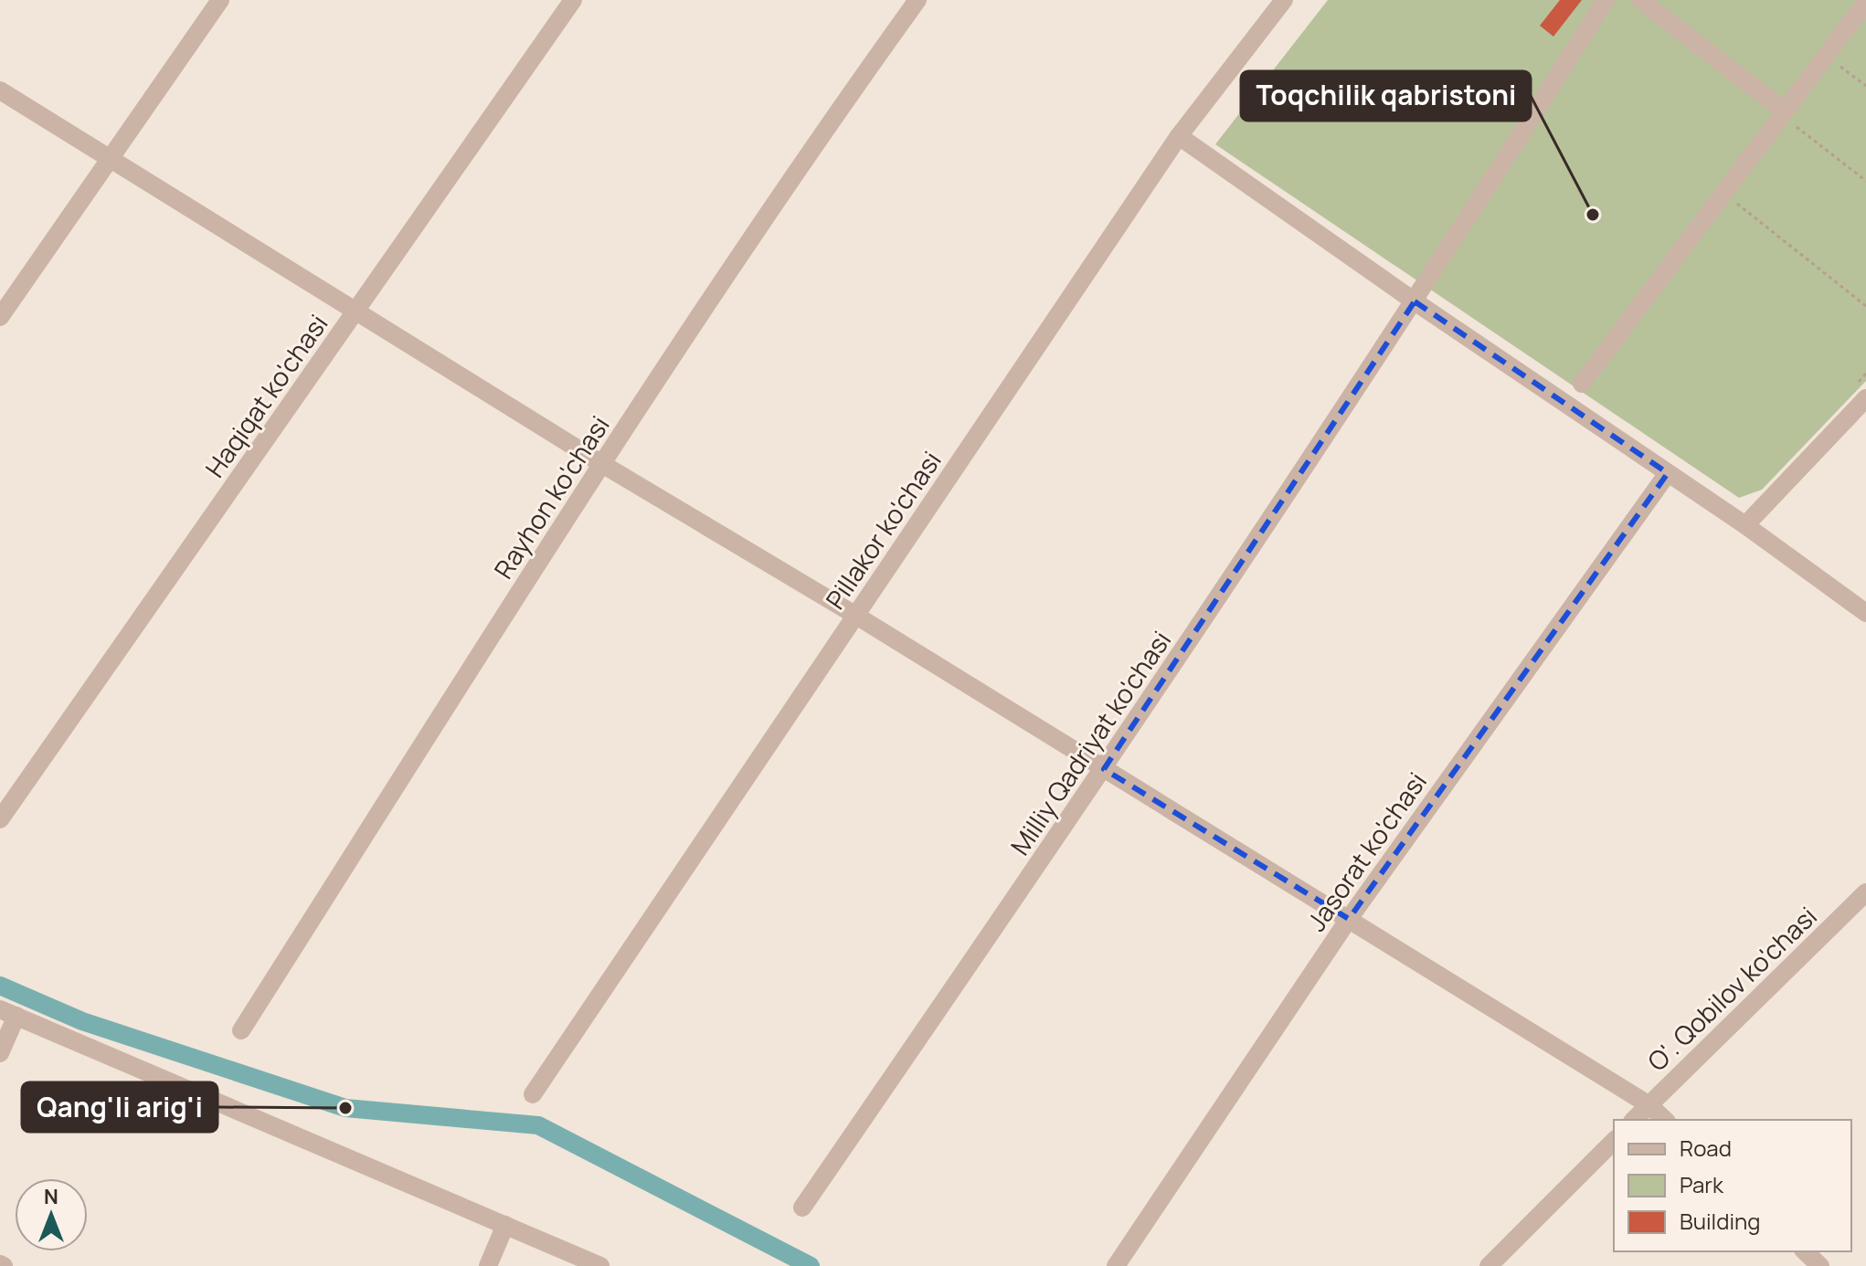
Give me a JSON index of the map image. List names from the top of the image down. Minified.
{"streets":{"street":["Haqiqat ko'chasi","Rayhon ko'chasi","Pillakor ko'chasi","Milliy Qadriyat ko'chasi","Jasorat ko'chasi","O'. Qobilov ko'chasi"]},"places":["Toqchilik qabristoni","Qang'li arig'i"],"legend":["Road","Park","Building"],"north":"top"}
